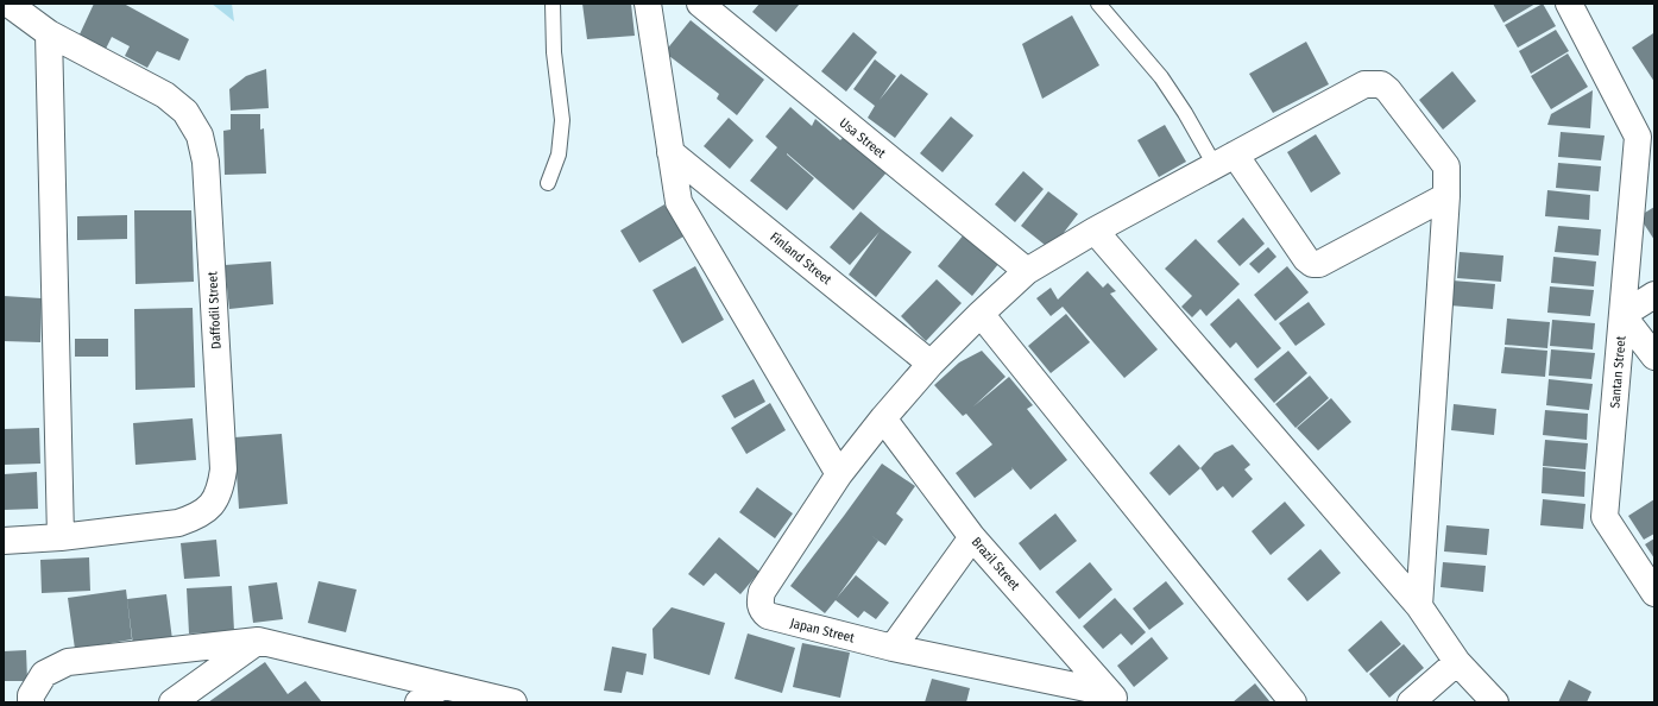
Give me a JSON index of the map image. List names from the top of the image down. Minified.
{"streets":{"street":["Usa Street","Finland Street","Daffodil Street","Santan Street","Brazil Street","Japan Street"]},"crossings":[["Usa Street","Japan Street"],["Finland Street","Japan Street"],["Brazil Street","Japan Street"]]}
